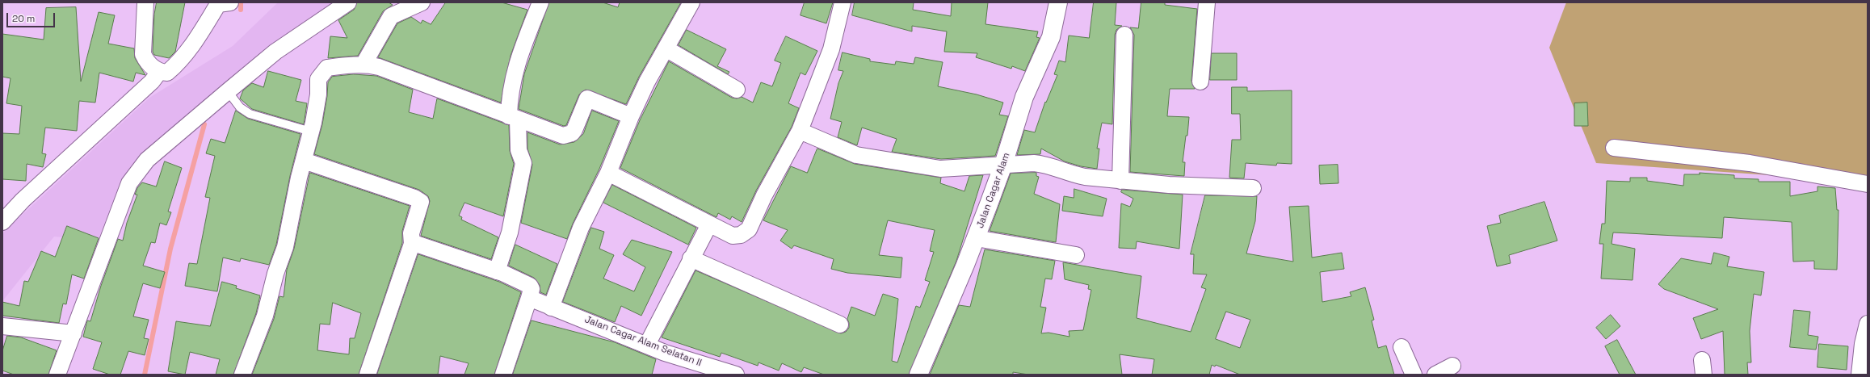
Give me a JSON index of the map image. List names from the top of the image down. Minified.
{"streets":{"street":["Jalan Cagar Alam","Jalan Cagar Alam Selatan II"]},"scale_bar":"20 m"}
